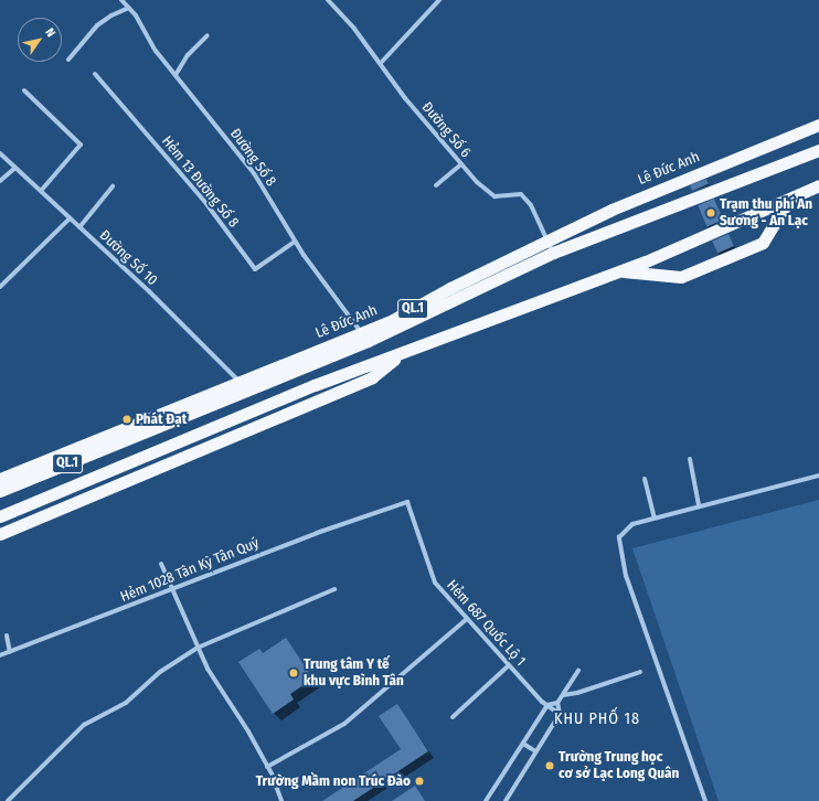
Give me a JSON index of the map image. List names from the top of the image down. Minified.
{"streets":{"highway":["Lê Đức Anh","QL.1"],"street":["Đường Số 6","Đường Số 8","Hẻm 13 Đường Số 8","Đường Số 10","Hẻm 1028 Tân Kỳ Tân Quý","Hẻm 687 Quốc Lộ 1"]},"crossings":[["Đường Số 6","Lê Đức Anh"],["Đường Số 8","Lê Đức Anh"],["Đường Số 8","Hẻm 13 Đường Số 8"],["Lê Đức Anh","Đường Số 10"],["Hẻm 1028 Tân Kỳ Tân Quý","Hẻm 687 Quốc Lộ 1"]],"districts":["KHU PHỐ 18"],"places":["Trạm thu phí An Sương - An Lạc","Phát Đạt","Trung tâm Y tế khu vực Bình Tân","Trường Trung học cơ sở Lạc Long Quân","Trường Mầm non Trúc Đào"],"north":"top right"}
